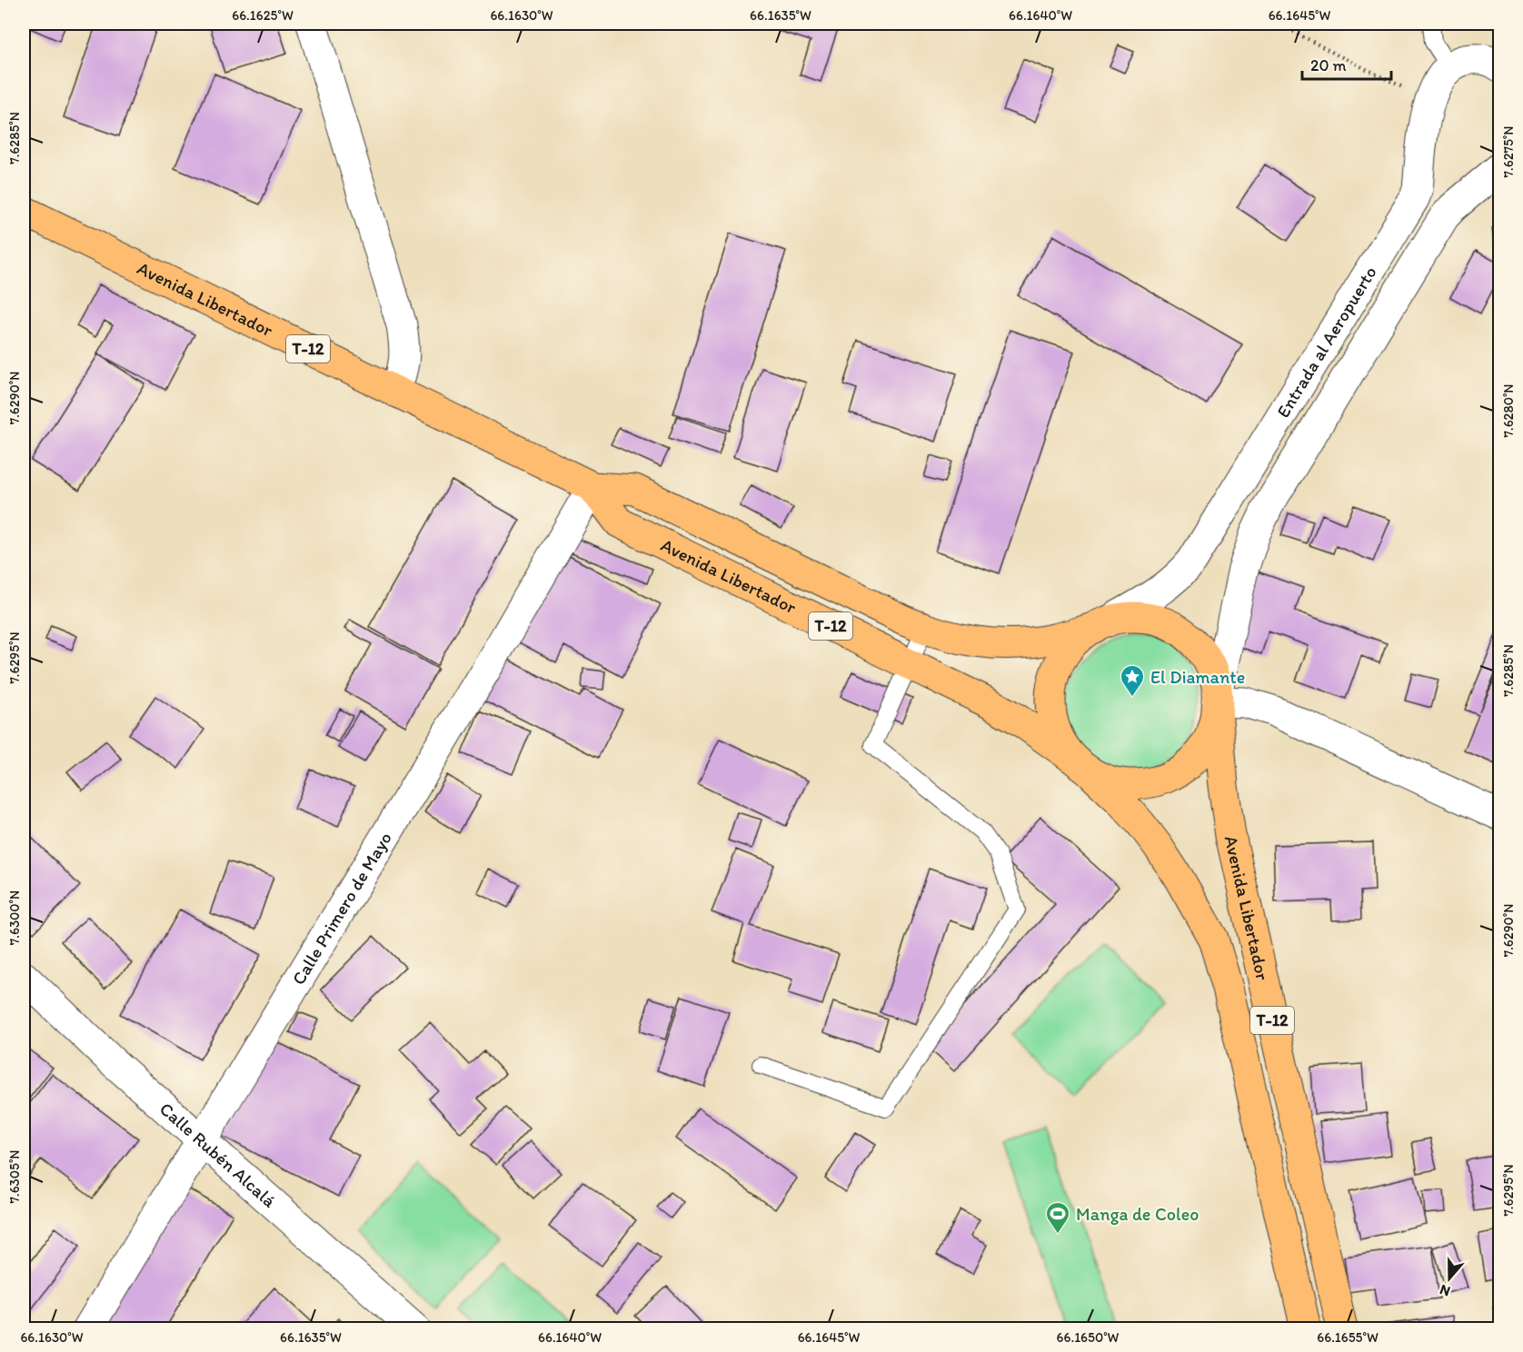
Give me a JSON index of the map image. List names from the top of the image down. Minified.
{"streets":{"highway":["Avenida Libertador","T-12"],"street":["Entrada al Aeropuerto","Calle Primero de Mayo","Calle Rubén Alcalá"]},"crossings":[["Avenida Libertador","Entrada al Aeropuerto"],["Avenida Libertador","T-12"],["Avenida Libertador","Calle Primero de Mayo"],["Entrada al Aeropuerto","T-12"],["Calle Primero de Mayo","Calle Rubén Alcalá"]],"places":{"place":["El Diamante"],"sports":["Manga de Coleo"]},"scale_bar":"20 m","north":"bottom","coordinates":["66.1625°W","66.1630°W","66.1635°W","66.1640°W","66.1645°W","7.6285°N","7.6275°N","7.6290°N","7.6280°N","7.6295°N","7.6300°N","7.6305°N","66.1650°W","66.1655°W"]}
